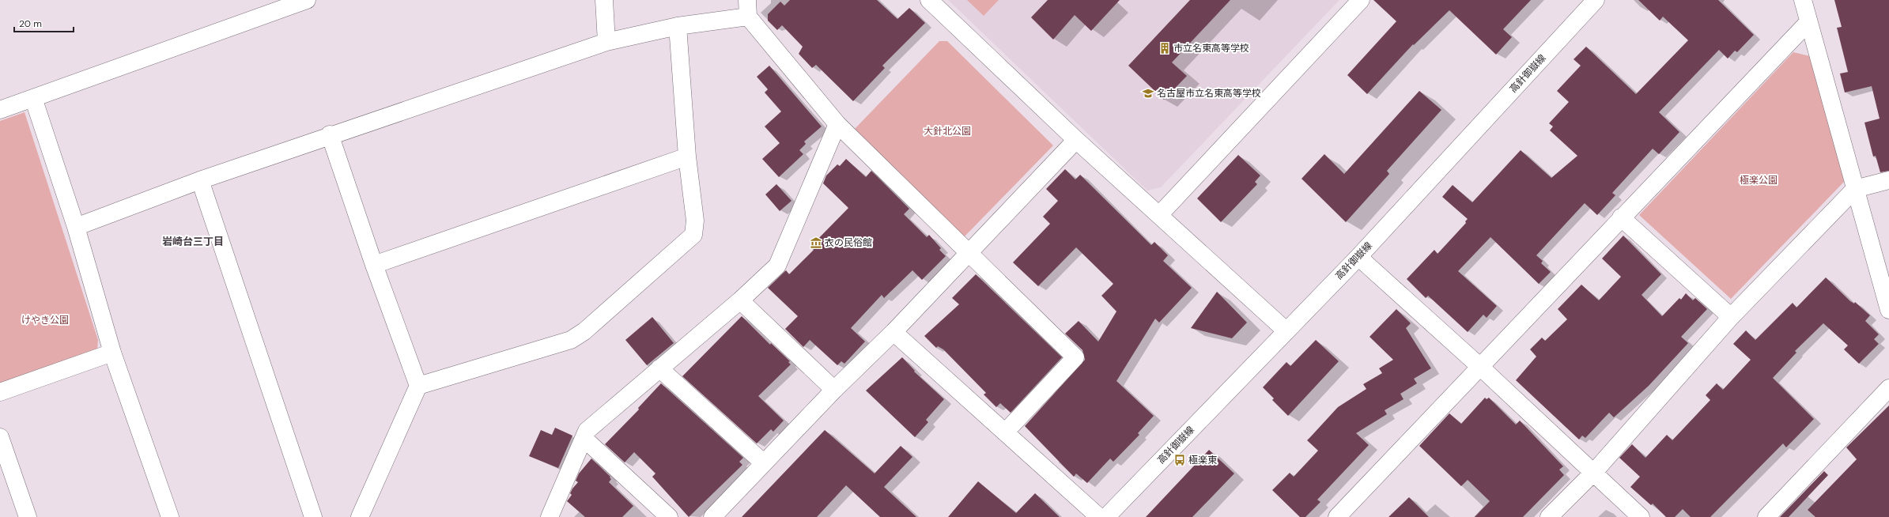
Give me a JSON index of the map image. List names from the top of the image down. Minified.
{"streets":{"street":["高針御嶽線"]},"districts":["岩崎台三丁目"],"parks":["大針北公園","極楽公園","けやき公園"],"places":{"building":["市立名東高等学校"],"school or university":["名古屋市立名東高等学校"],"museum":["衣の民俗館"],"bus stop":["極楽東"]},"scale_bar":"20 m"}
